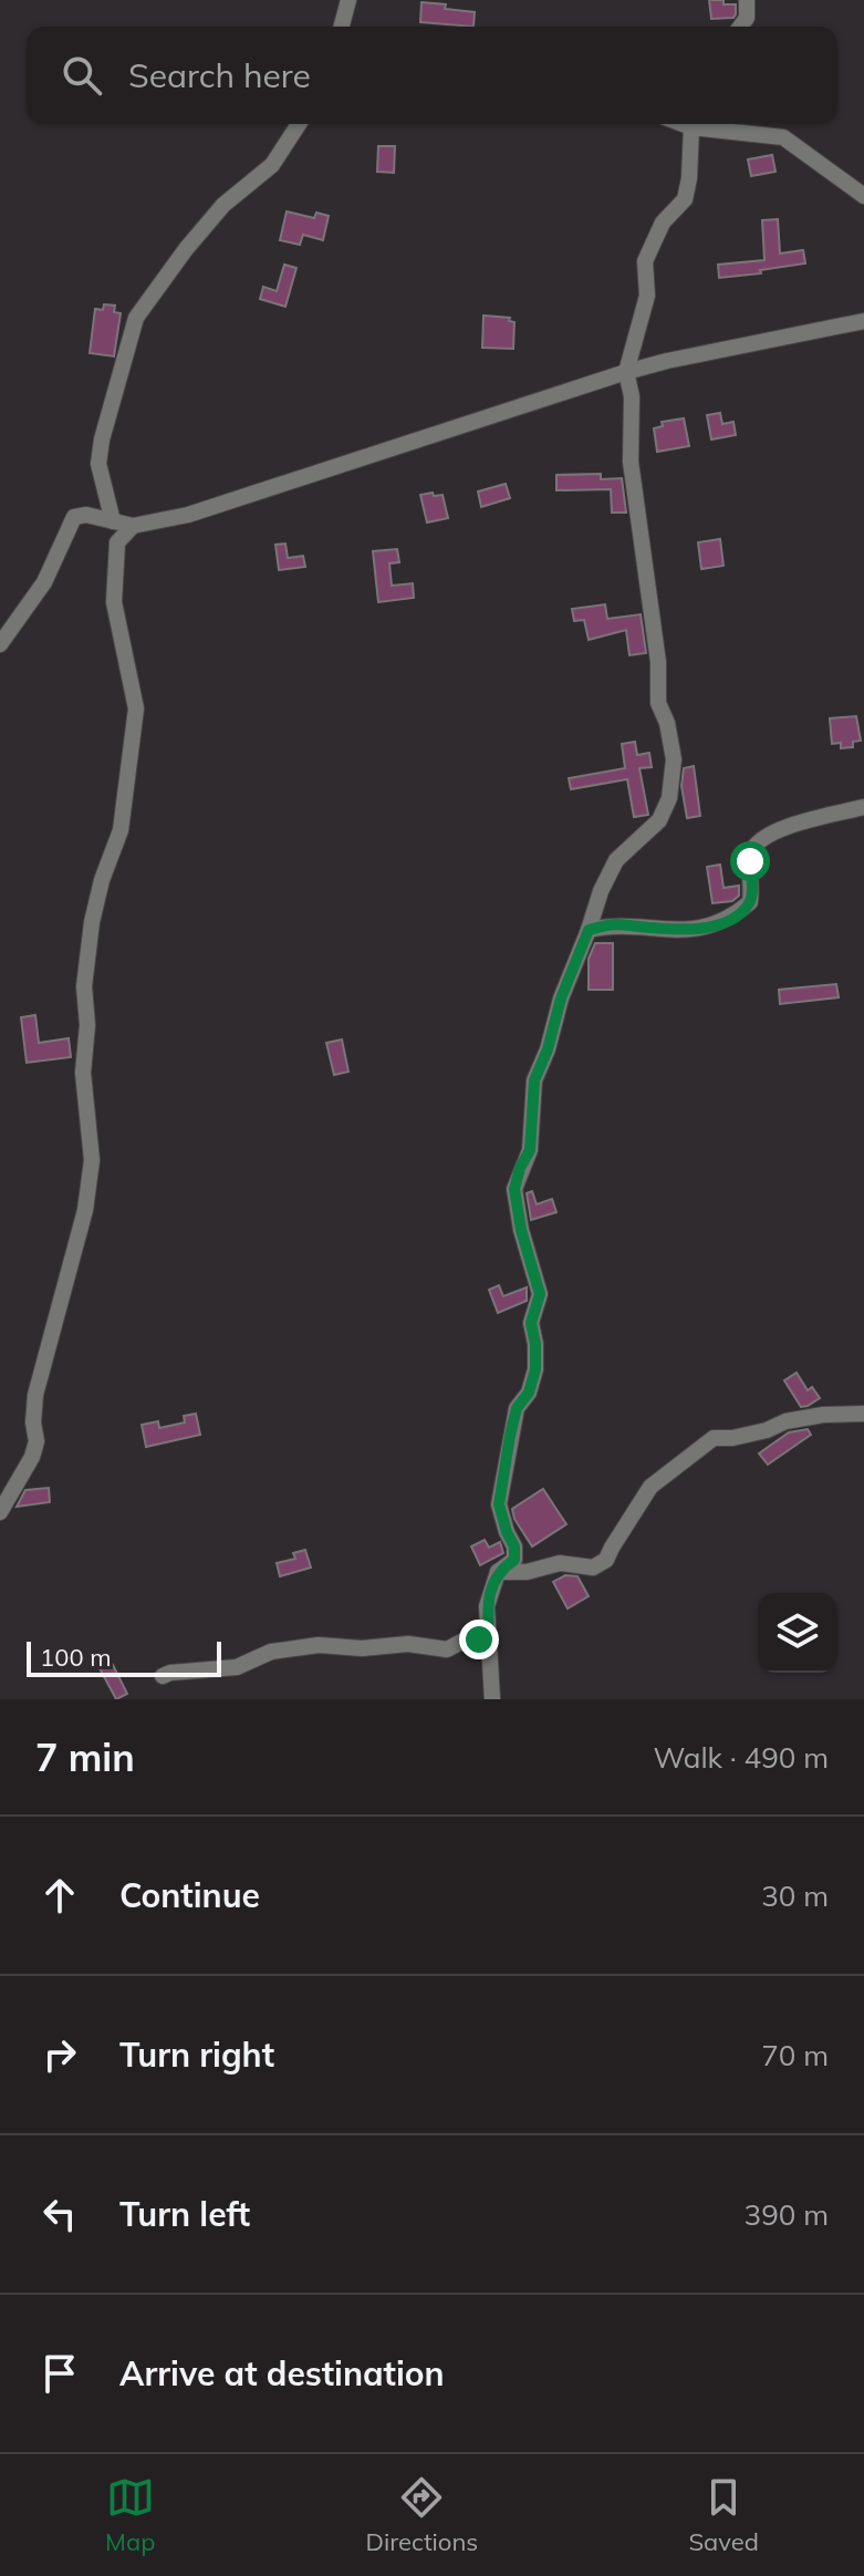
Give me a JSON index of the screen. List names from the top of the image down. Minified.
{"scale_bar":"100 m","page":{"search":"Search here","scale":"100 m","heading":["7 min","Walk · 490 m"],"list":[["Continue","30 m"],["Turn right","70 m"],["Turn left","390 m"],"Arrive at destination"],"nav":["Map","Directions","Saved"]}}
